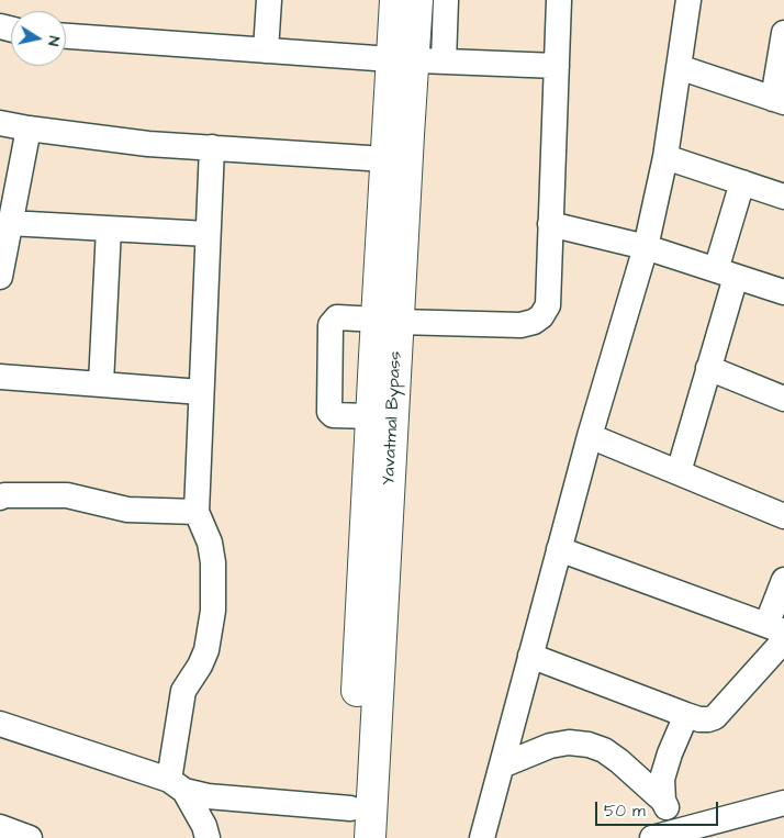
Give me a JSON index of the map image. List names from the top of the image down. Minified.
{"streets":{"main road":["Yavatmal Bypass"]},"scale_bar":"50 m","north":"right"}
